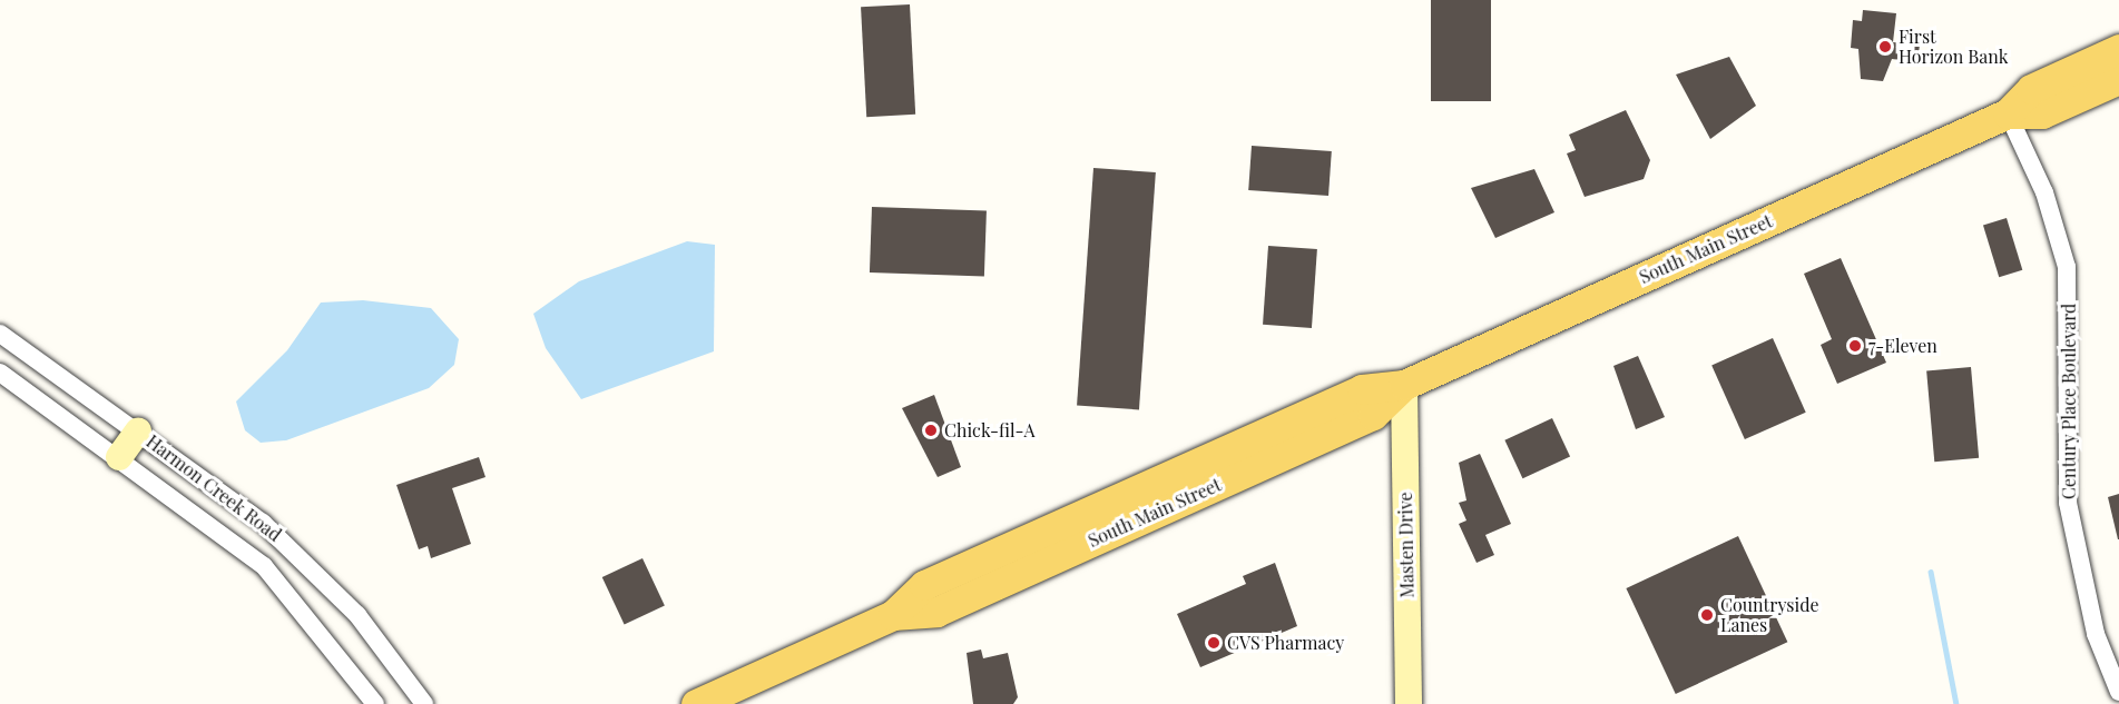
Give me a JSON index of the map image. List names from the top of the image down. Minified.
{"streets":{"main road":["South Main Street"],"street":["Century Place Boulevard","Harmon Creek Road","Masten Drive"]},"crossings":[["South Main Street","Century Place Boulevard"],["South Main Street","Masten Drive"]],"places":["First Horizon Bank","7-Eleven","Chick-fil-A","Countryside Lanes","CVS Pharmacy"]}
